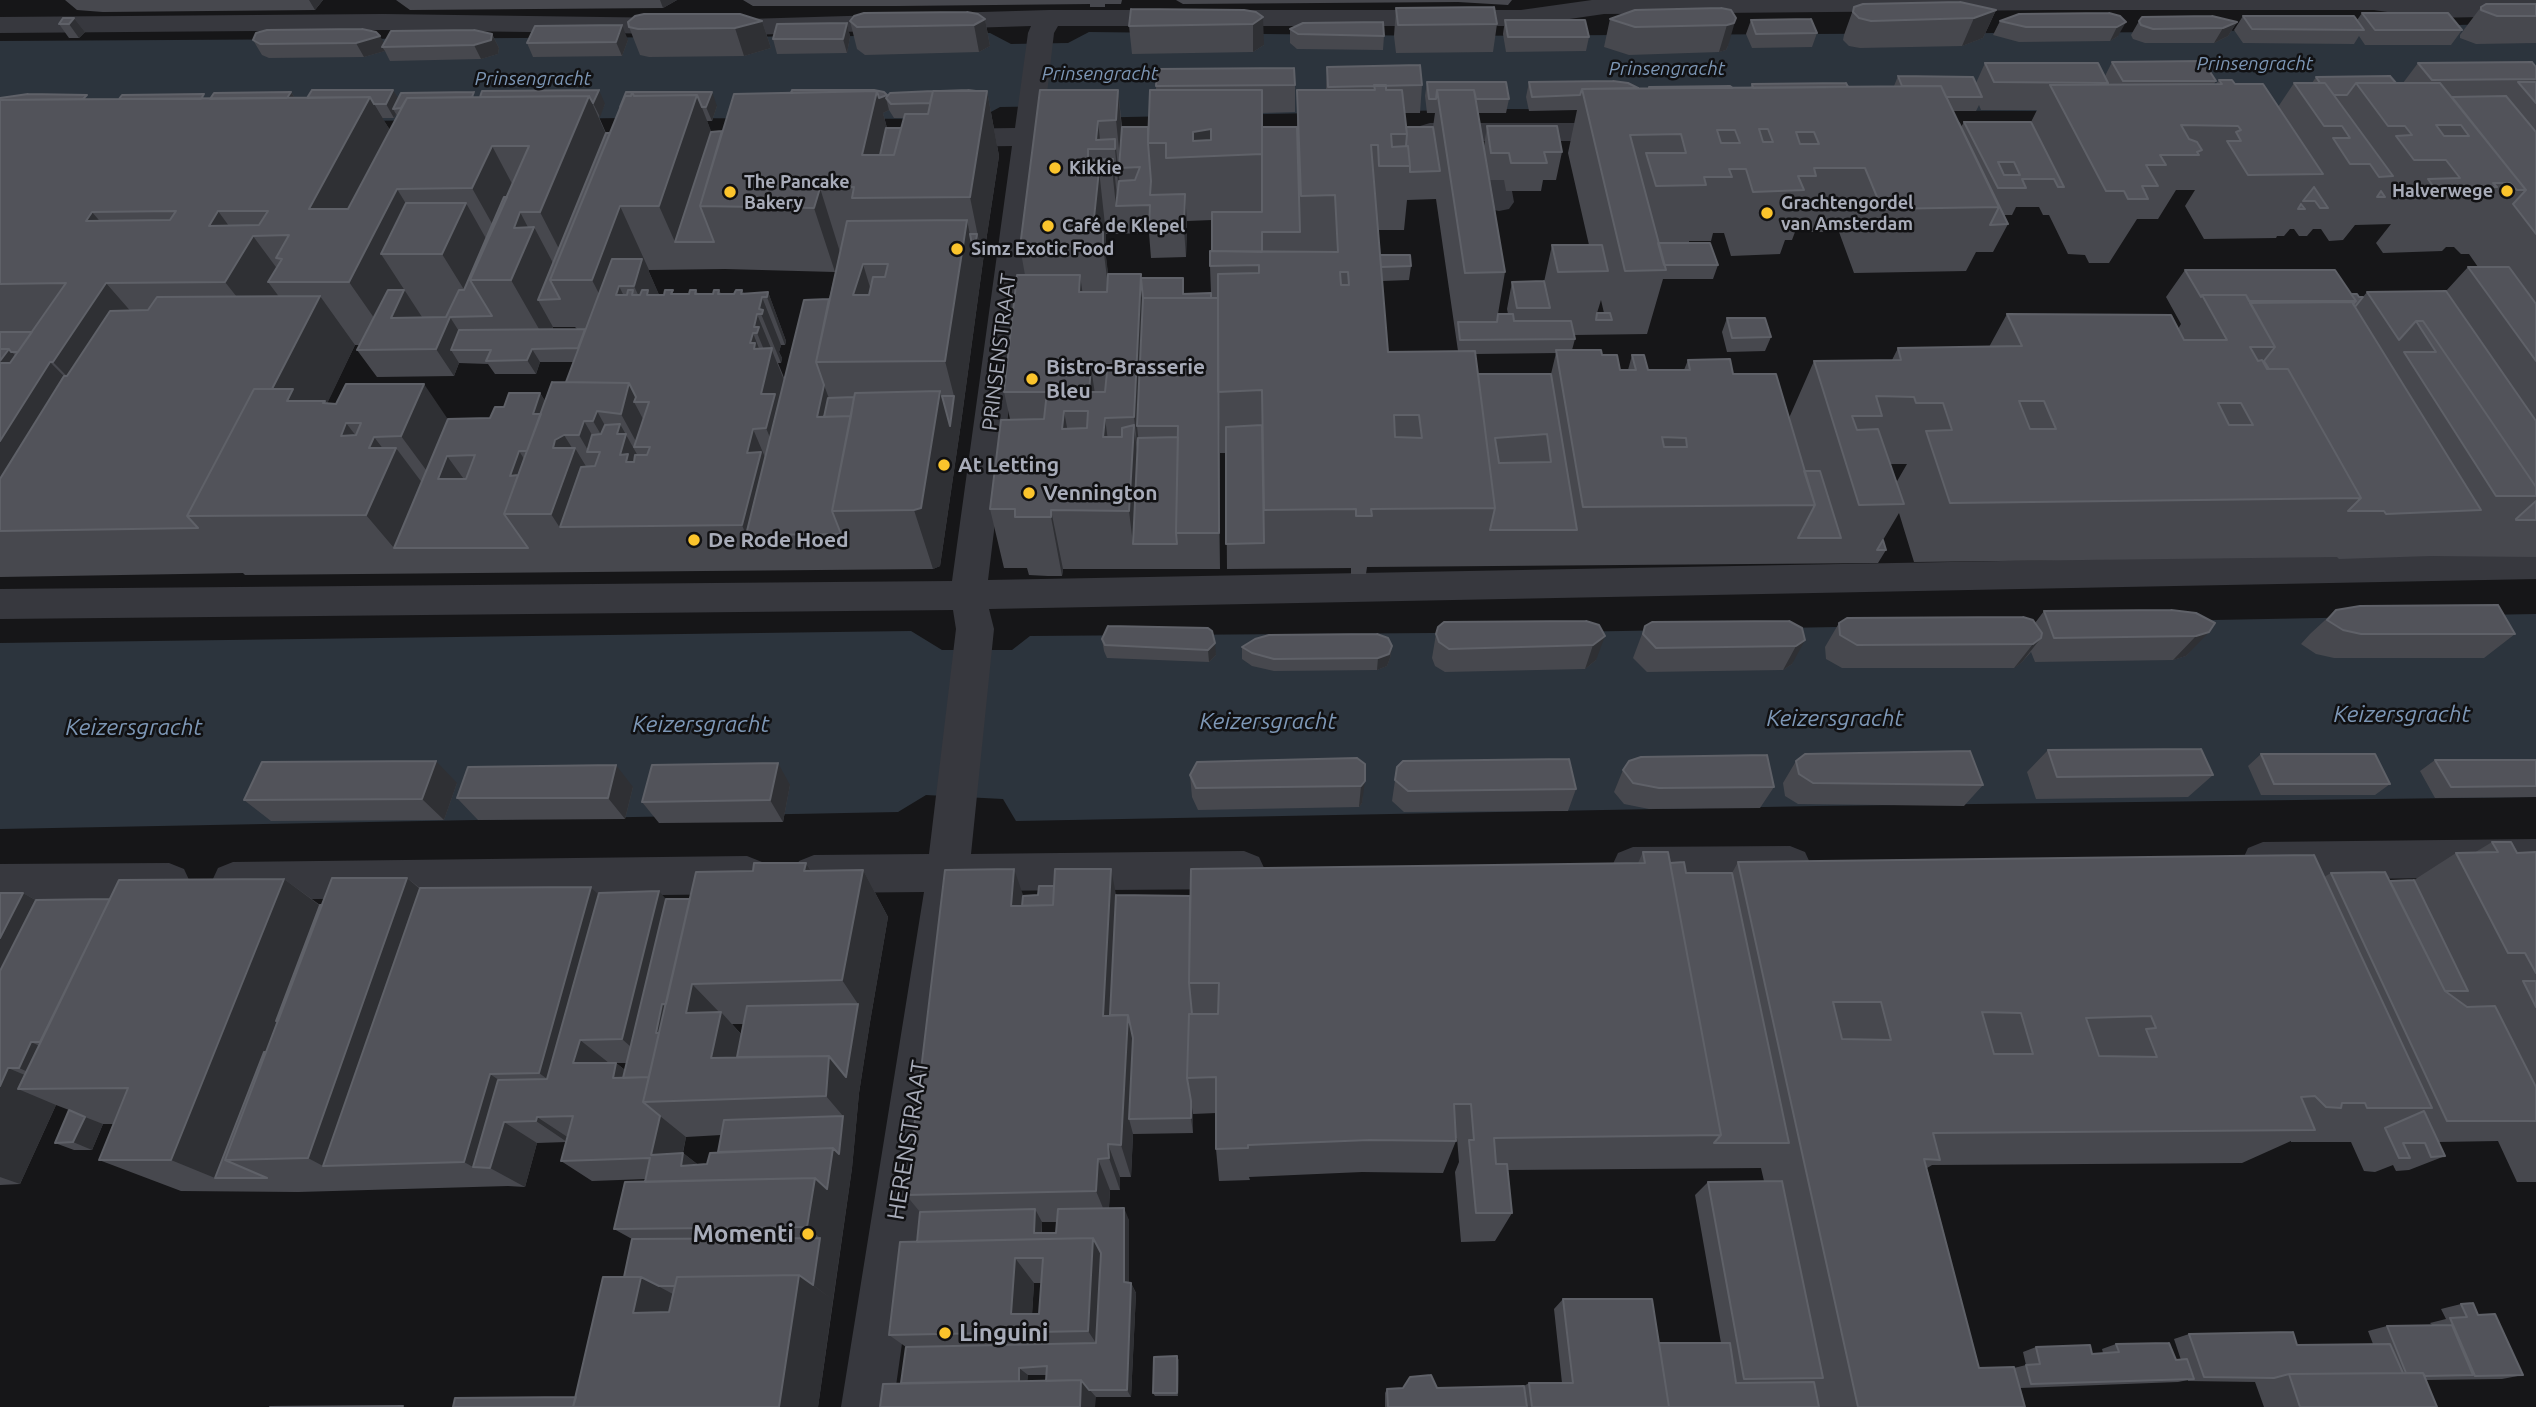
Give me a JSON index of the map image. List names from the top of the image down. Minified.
{"streets":{"street":["PRINSENSTRAAT","HERENSTRAAT"]},"crossings":[["PRINSENSTRAAT","HERENSTRAAT"]],"water":["Prinsengracht","Keizersgracht"],"places":["Kikkie","Halverwege","The Pancake Bakery","Grachtengordel van Amsterdam","Café de Klepel","Simz Exotic Food","Bistro-Brasserie Bleu","At Letting","Vennington","De Rode Hoed","Momenti","Linguini"]}
